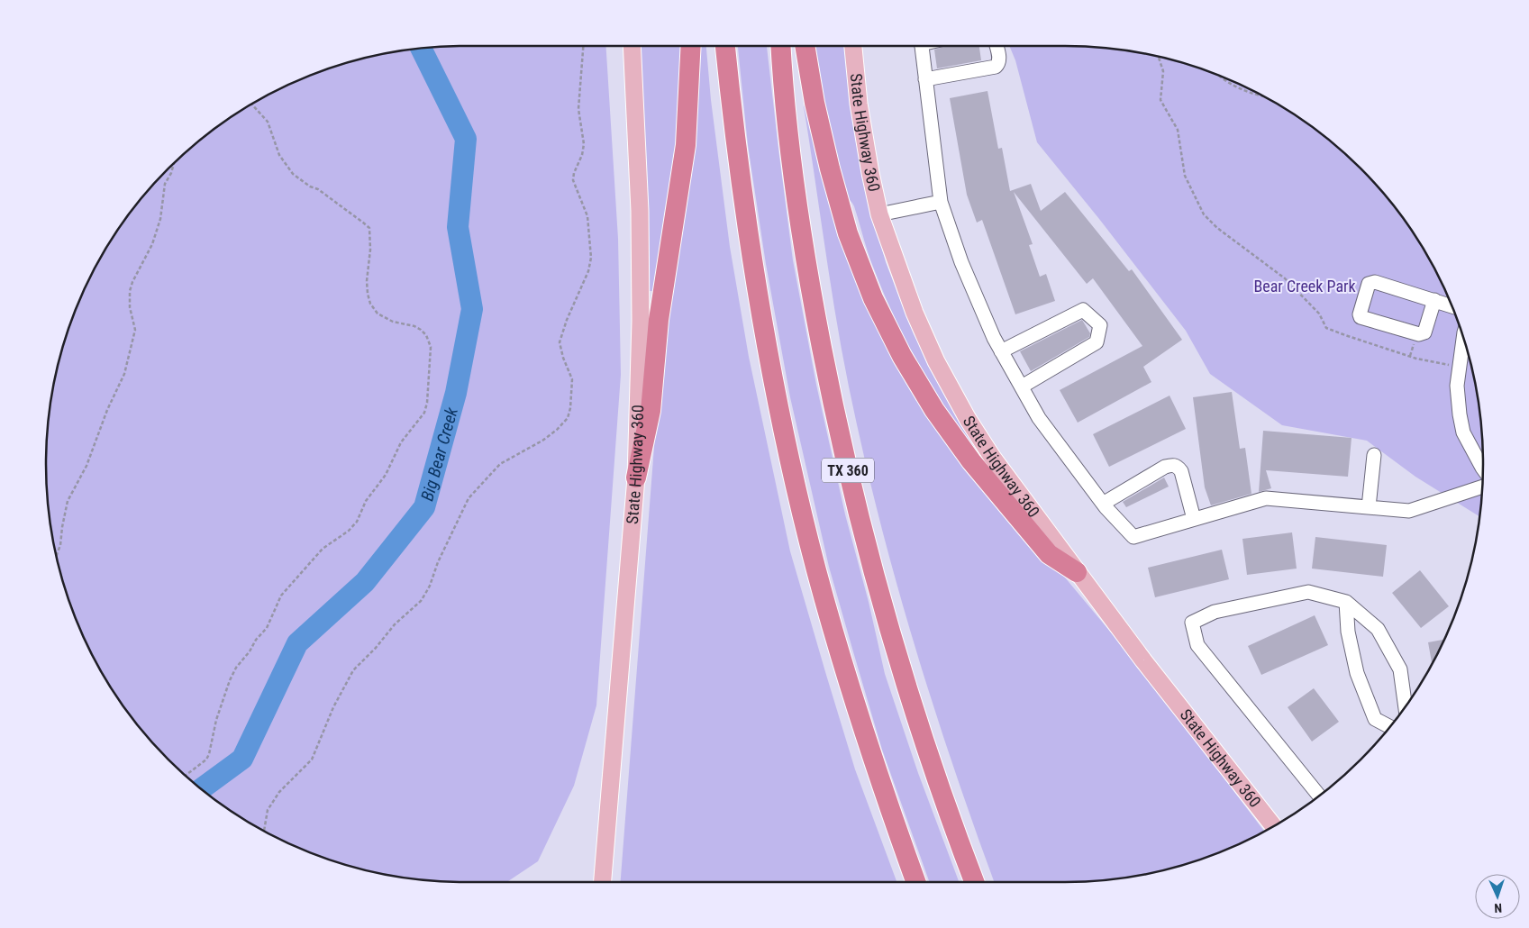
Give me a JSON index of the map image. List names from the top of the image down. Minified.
{"streets":{"highway":["TX 360"],"main road":["State Highway 360"]},"water":["Big Bear Creek"],"parks":["Bear Creek Park"],"north":"bottom"}
